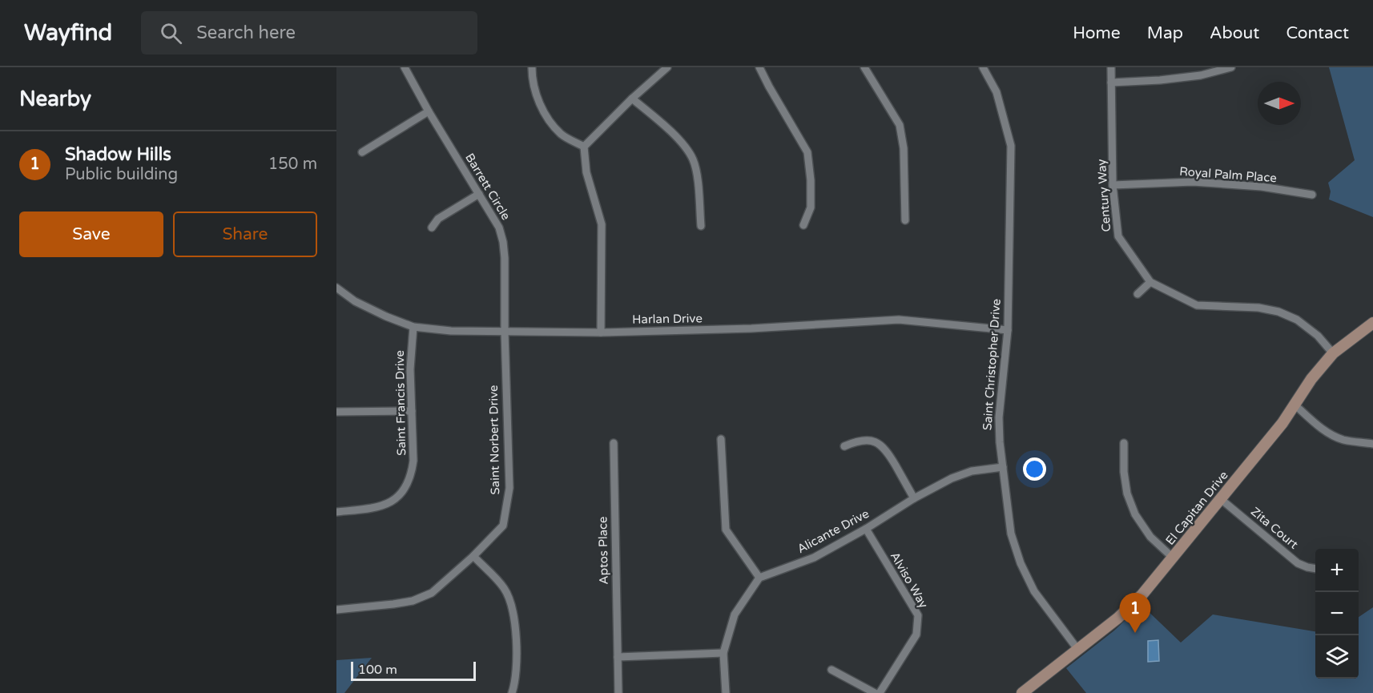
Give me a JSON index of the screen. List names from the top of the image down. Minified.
{"streets":{"street":["Royal Palm Place","Barrett Circle","Century Way","Harlan Drive","Saint Christopher Drive","Saint Francis Drive","Saint Norbert Drive","El Capitan Drive","Zita Court","Alicante Drive","Aptos Place","Alviso Way"]},"crossings":[["Royal Palm Place","Century Way"],["Barrett Circle","Harlan Drive"],["Barrett Circle","Saint Norbert Drive"],["Century Way","El Capitan Drive"],["Harlan Drive","Saint Christopher Drive"],["Harlan Drive","Saint Francis Drive"],["Harlan Drive","Saint Norbert Drive"],["Saint Christopher Drive","El Capitan Drive"],["Saint Christopher Drive","Alicante Drive"],["El Capitan Drive","Zita Court"],["Alicante Drive","Alviso Way"]],"scale_bar":"100 m","north":"right","page":{"header":"Wayfind","search":"Search here","nav":["Home","Map","About","Contact"],"heading":"Nearby","list":[{"mark":"1","name":"Shadow Hills","note":"Public building","value":"150 m"}],"buttons":["Save","Share"],"map_buttons":["+","−"],"pins":"1","scale":"100 m"}}
